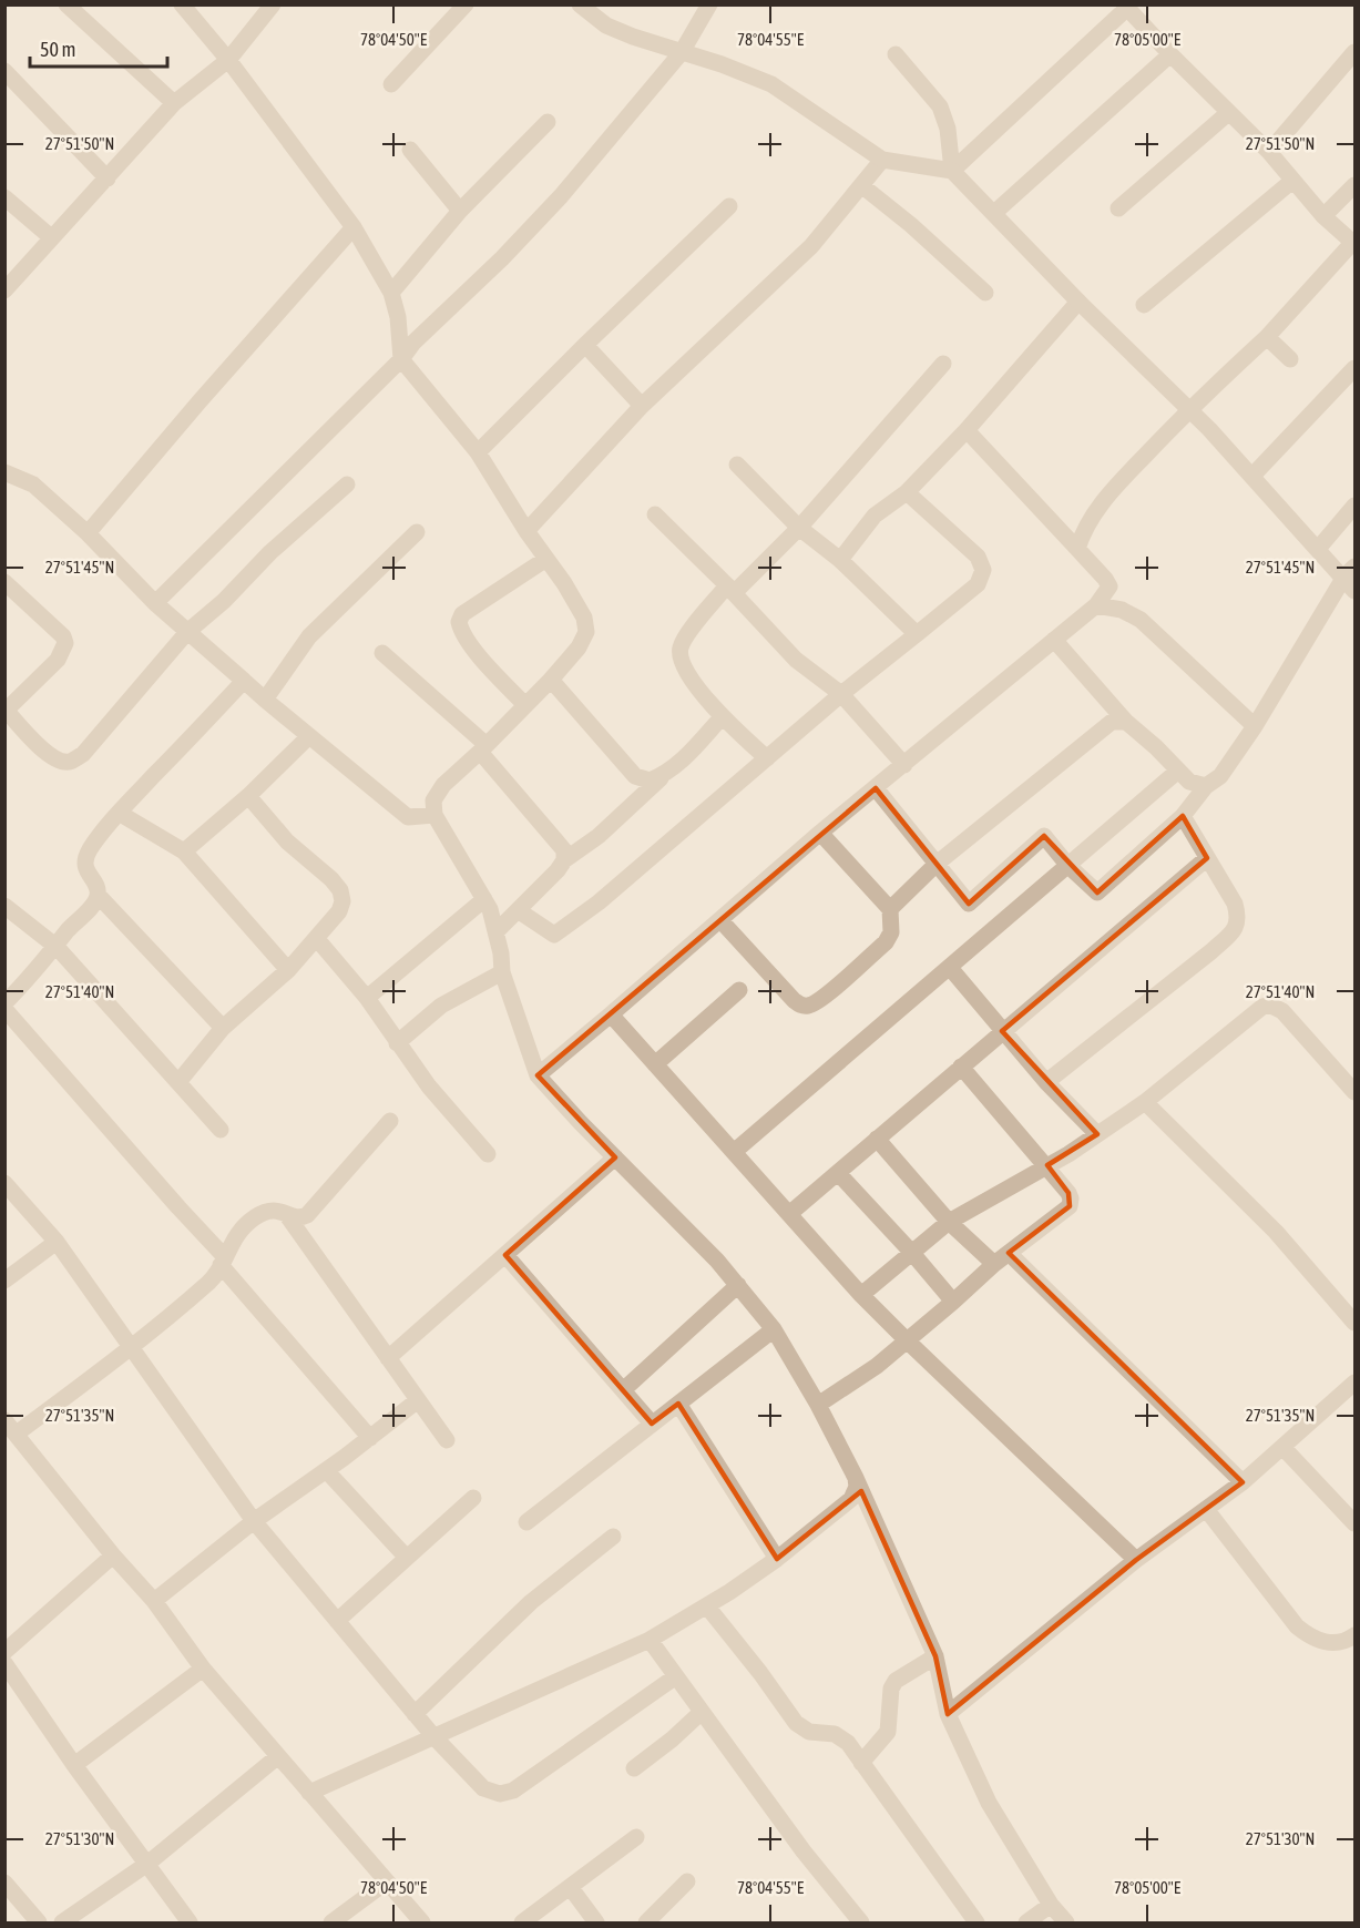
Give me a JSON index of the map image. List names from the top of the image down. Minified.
{"scale_bar":"50 m","coordinates":["78°04'50\"E","78°04'55\"E","78°05'00\"E","27°51'50\"N","27°51'45\"N","27°51'40\"N","27°51'35\"N","27°51'30\"N"]}
